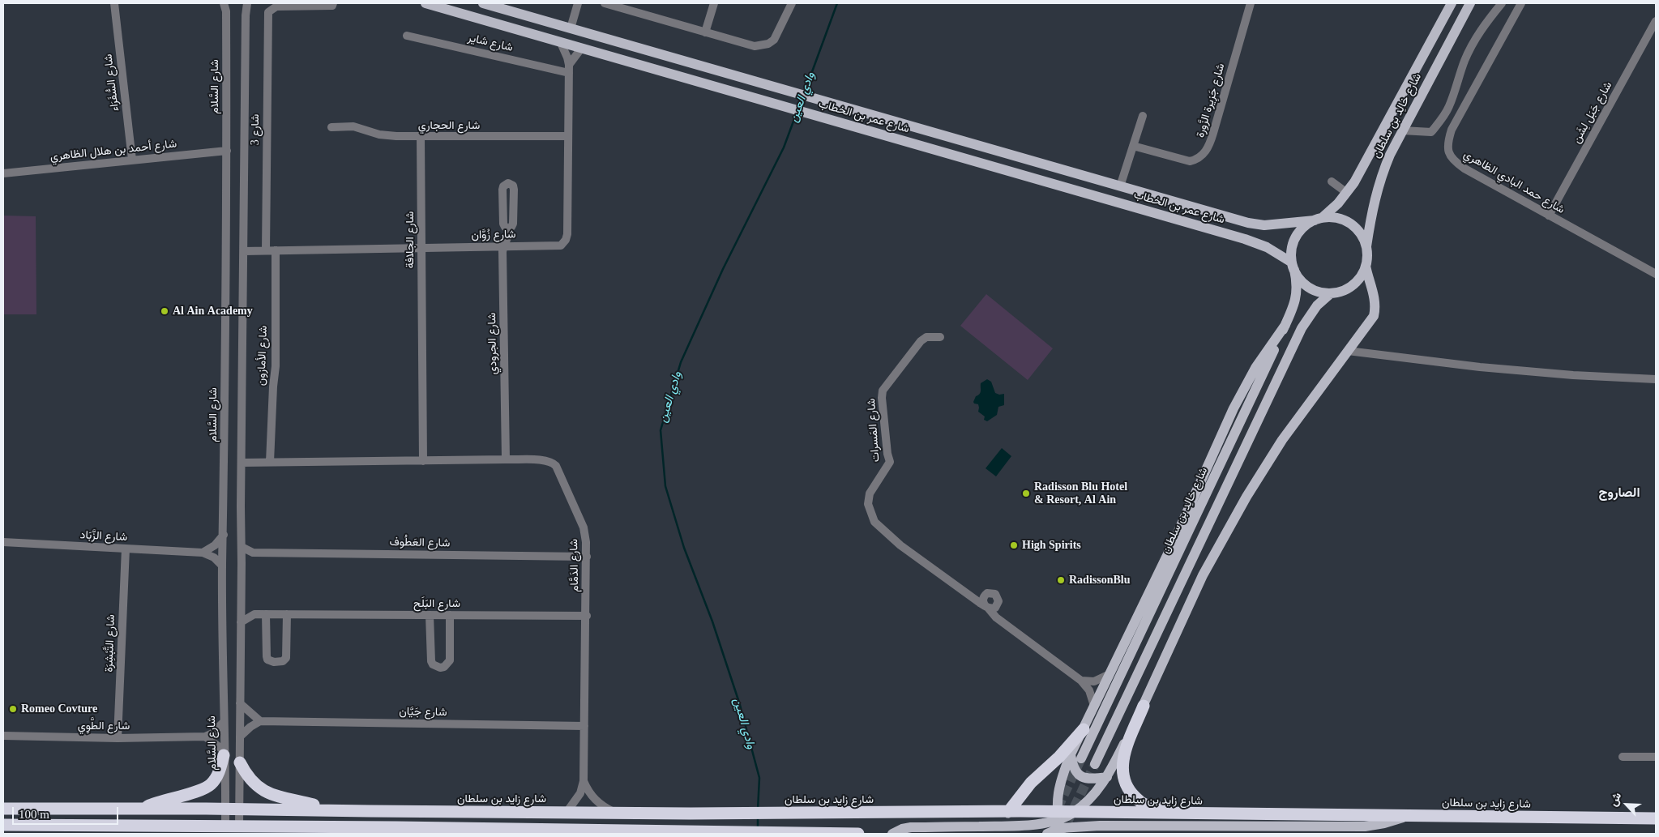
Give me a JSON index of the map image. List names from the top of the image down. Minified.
{"streets":{"highway":["شارع زايد بن سلطان"],"main road":["شارع خالِد بن سلطان","شارع عمر بن الخطاب"],"street":["شارع شاير","شارع السُّفَرَاء","شارع السَّلام","شارع جَزِيرة الزَّورة","شارع جَبَل لِشَن","شارع الحجاري","شارع 3","شارع أحمد بن هلال الظاهري","شارع حمد البادي الظاهري","شارع زُوَّان","شارع الجلافة","شارع الجرودي","شارع الأمازون","شارع المَسرات","شارع الزَّبَاد","شارع العَطُوف","شارع الدَمَّام","شارع البَلَح","شارع التَّبْشِرَة","شارع جَيَّان","شارع الطَّوِي"]},"crossings":[["شارع شاير","شارع زُوَّان"],["شارع السُّفَرَاء","شارع أحمد بن هلال الظاهري"],["شارع السَّلام","شارع أحمد بن هلال الظاهري"],["شارع السَّلام","شارع الزَّبَاد"],["شارع السَّلام","شارع زايد بن سلطان"],["شارع جَبَل لِشَن","شارع حمد البادي الظاهري"],["شارع خالِد بن سلطان","شارع عمر بن الخطاب"],["شارع عمر بن الخطاب","شارع زُوَّان"],["شارع الحجاري","شارع زُوَّان"],["شارع الحجاري","شارع الجلافة"],["شارع 3","شارع زُوَّان"],["شارع زُوَّان","شارع الجلافة"],["شارع زُوَّان","شارع الجرودي"],["شارع زُوَّان","شارع الأمازون"],["شارع الجلافة","شارع الدَمَّام"],["شارع الجرودي","شارع الدَمَّام"],["شارع الأمازون","شارع الدَمَّام"],["شارع الزَّبَاد","شارع التَّبْشِرَة"],["شارع العَطُوف","شارع الدَمَّام"],["شارع الدَمَّام","شارع البَلَح"],["شارع الدَمَّام","شارع جَيَّان"],["شارع الدَمَّام","شارع زايد بن سلطان"],["شارع التَّبْشِرَة","شارع الطَّوِي"]],"districts":["الصاروج"],"water":["وادي العين"],"places":["Al Ain Academy","Radisson Blu Hotel & Resort, Al Ain","High Spirits","RadissonBlu","Romeo Covture"],"scale_bar":"100 m","north":"top left"}
